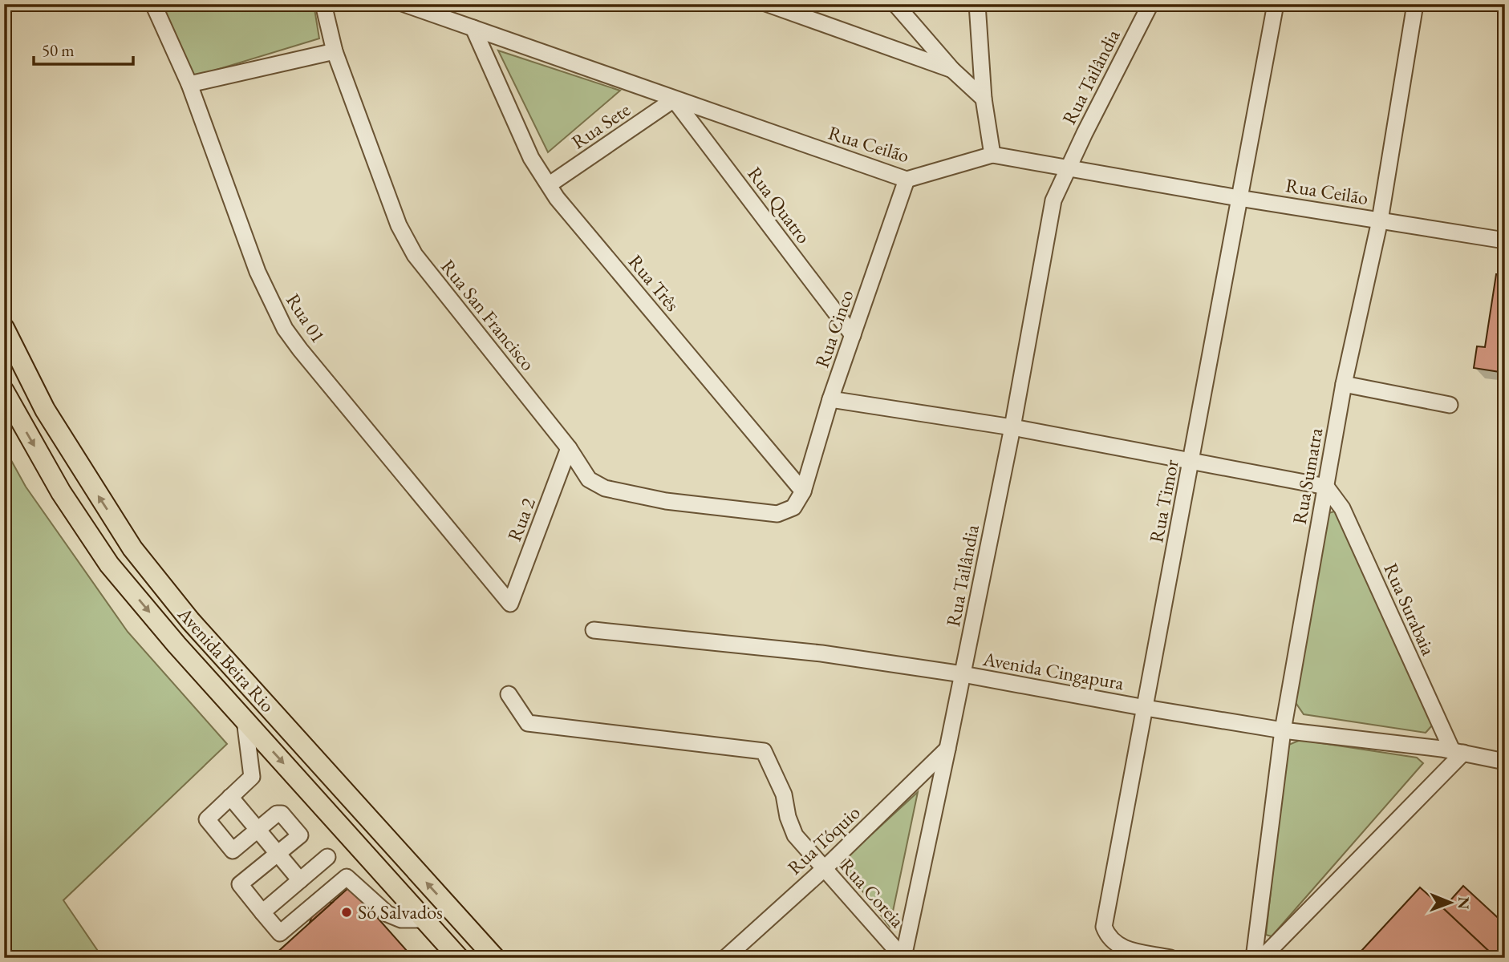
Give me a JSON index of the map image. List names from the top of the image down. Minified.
{"streets":{"main road":["Avenida Beira Rio"],"street":["Rua Tailândia","Rua Sete","Rua Ceilão","Rua Quatro","Rua Três","Rua San Francisco","Rua 01","Rua Cinco","Rua Sumatra","Rua Timor","Rua 2","Rua Surabaia","Avenida Cingapura","Rua Tóquio","Rua Coreia"]},"crossings":[["Rua Tailândia","Rua Ceilão"],["Rua Tailândia","Avenida Cingapura"],["Rua Tailândia","Rua Tóquio"],["Rua Tailândia","Rua Coreia"],["Rua Sete","Rua Ceilão"],["Rua Sete","Rua Quatro"],["Rua Sete","Rua Três"],["Rua Ceilão","Rua Quatro"],["Rua Ceilão","Rua Três"],["Rua Ceilão","Rua Cinco"],["Rua Ceilão","Rua Sumatra"],["Rua Ceilão","Rua Timor"],["Rua Quatro","Rua Cinco"],["Rua Três","Rua San Francisco"],["Rua Três","Rua Cinco"],["Rua San Francisco","Rua Cinco"],["Rua San Francisco","Rua 2"],["Rua 01","Rua 2"],["Rua Sumatra","Rua Surabaia"],["Rua Sumatra","Avenida Cingapura"],["Rua Timor","Avenida Cingapura"],["Rua Surabaia","Avenida Cingapura"],["Rua Tóquio","Rua Coreia"]],"places":["Só Salvados"],"scale_bar":"50 m","north":"right"}
